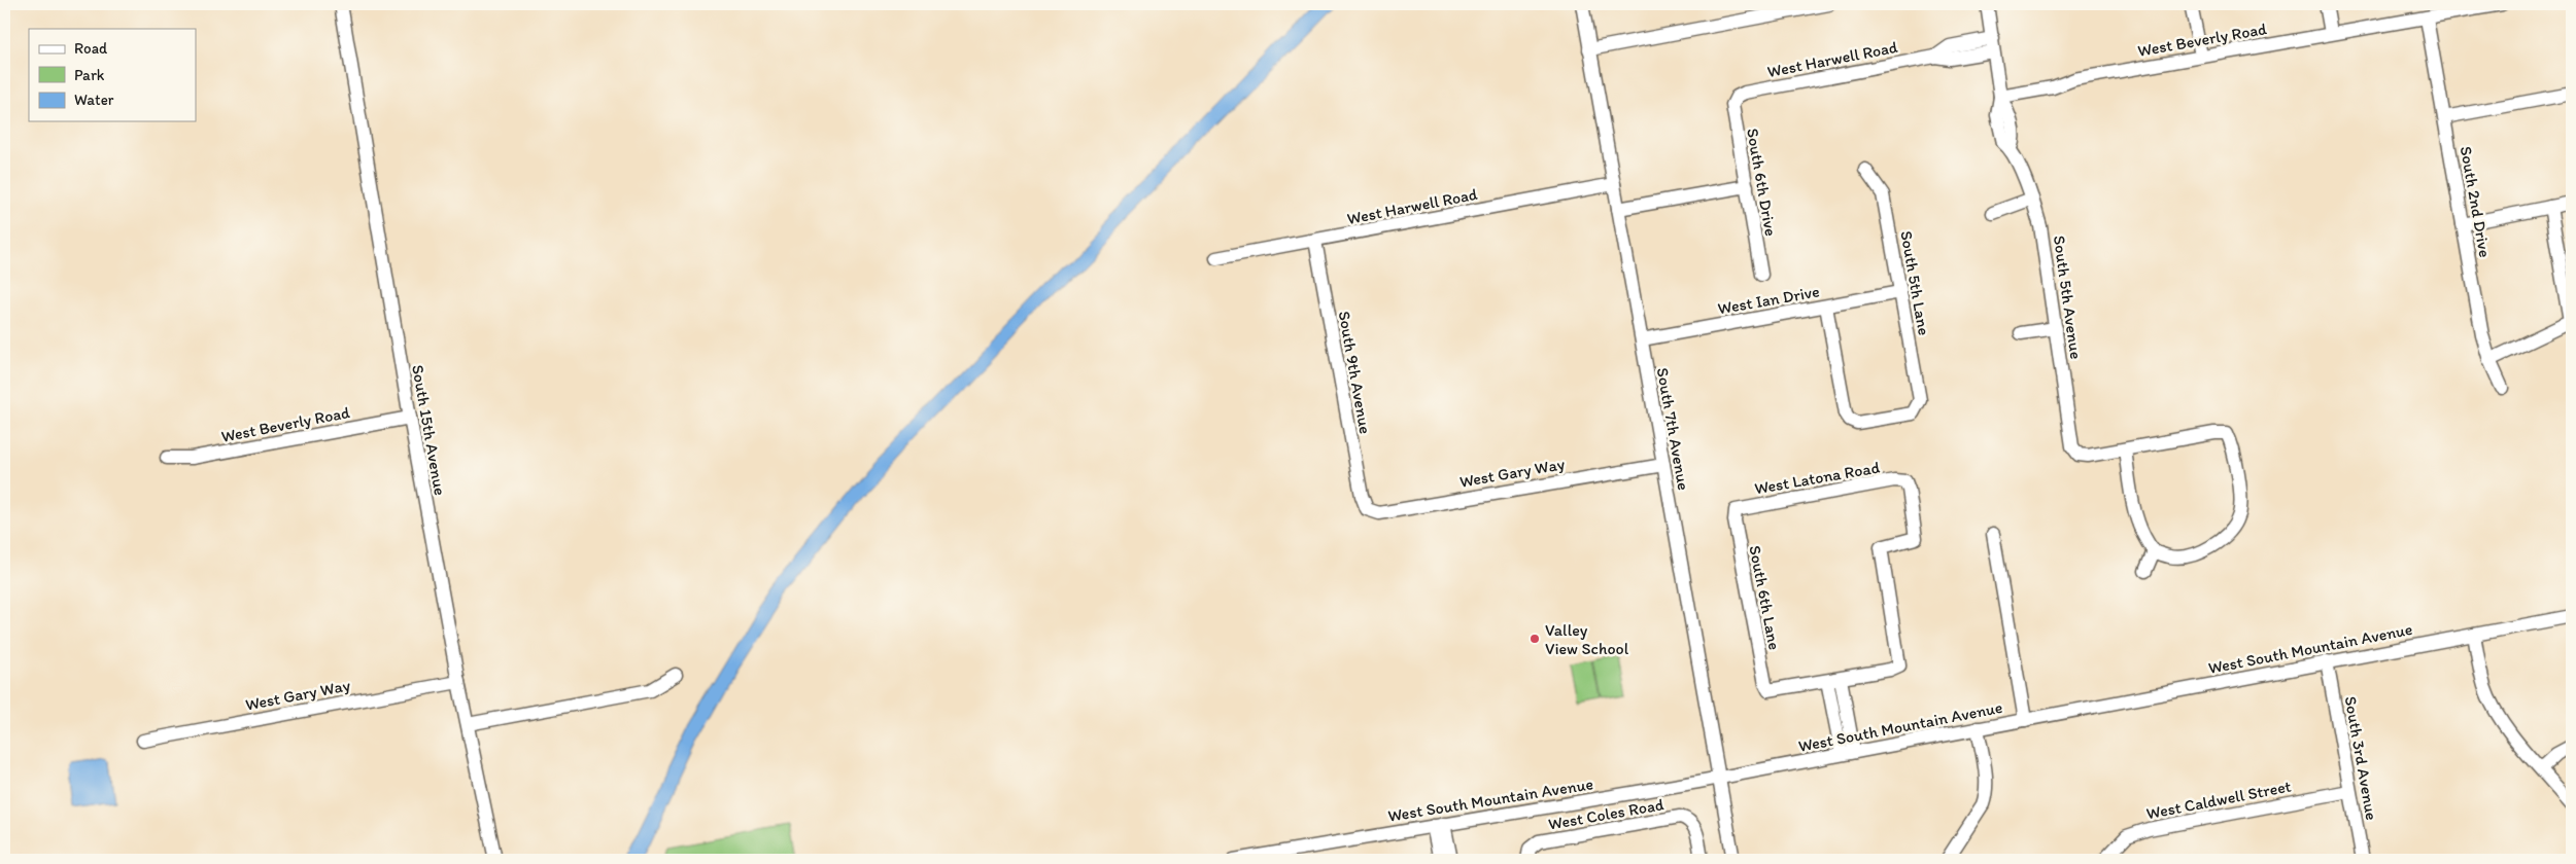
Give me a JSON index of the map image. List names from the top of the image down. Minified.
{"streets":{"street":["West Beverly Road","West Harwell Road","South 6th Drive","South 2nd Drive","South 5th Lane","South 5th Avenue","West Ian Drive","South 9th Avenue","South 7th Avenue","South 15th Avenue","West Gary Way","West Latona Road","South 6th Lane","West South Mountain Avenue","South 3rd Avenue","West Caldwell Street","West Coles Road"]},"crossings":[["West Beverly Road","South 2nd Drive"],["West Beverly Road","South 5th Avenue"],["West Beverly Road","South 15th Avenue"],["West Harwell Road","South 6th Drive"],["West Harwell Road","South 5th Avenue"],["West Harwell Road","South 9th Avenue"],["West Harwell Road","South 7th Avenue"],["South 5th Lane","West Ian Drive"],["West Ian Drive","South 7th Avenue"],["South 9th Avenue","West Gary Way"],["South 7th Avenue","West Gary Way"],["South 7th Avenue","West South Mountain Avenue"],["South 15th Avenue","West Gary Way"],["West Latona Road","South 6th Lane"],["West South Mountain Avenue","South 3rd Avenue"],["South 3rd Avenue","West Caldwell Street"]],"places":["Valley View School"],"legend":["Road","Park","Water"]}
